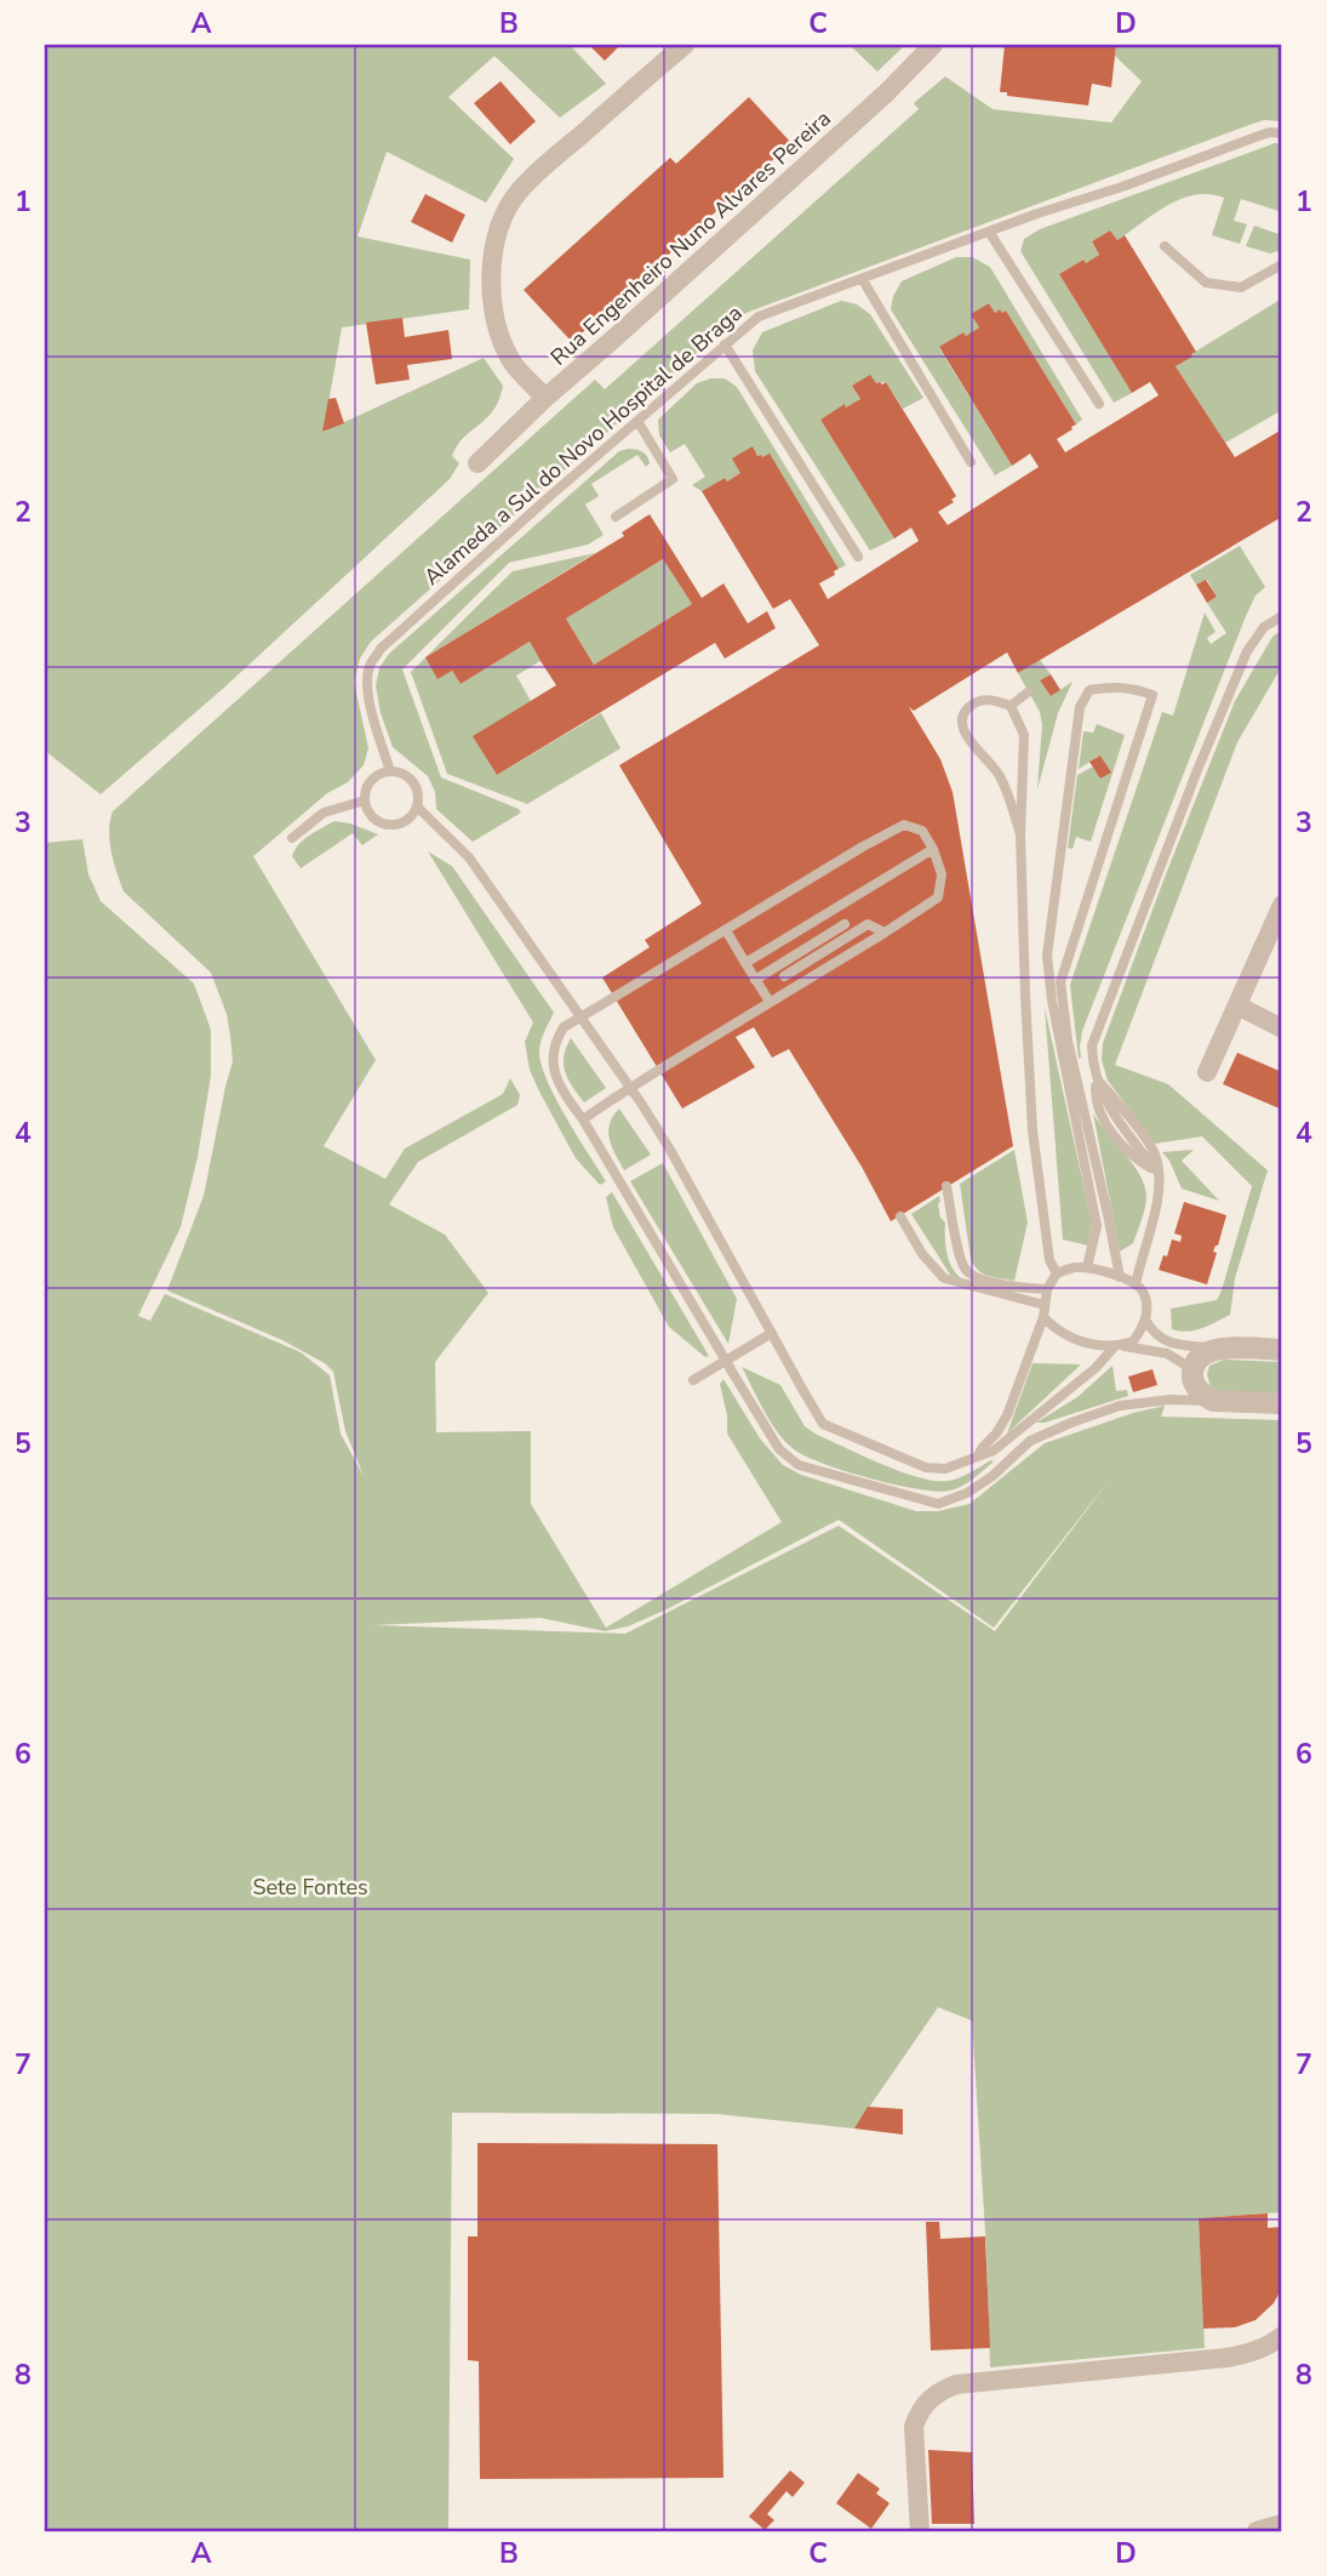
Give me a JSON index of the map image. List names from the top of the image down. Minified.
{"streets":{"street":["Rua Engenheiro Nuno Alvares Pereira"],"lane":["Alameda a Sul do Novo Hospital de Braga"]},"parks":["Sete Fontes"],"grid":{"columns":["A","B","C","D"],"rows":["1","2","3","4","5","6","7","8"]}}
